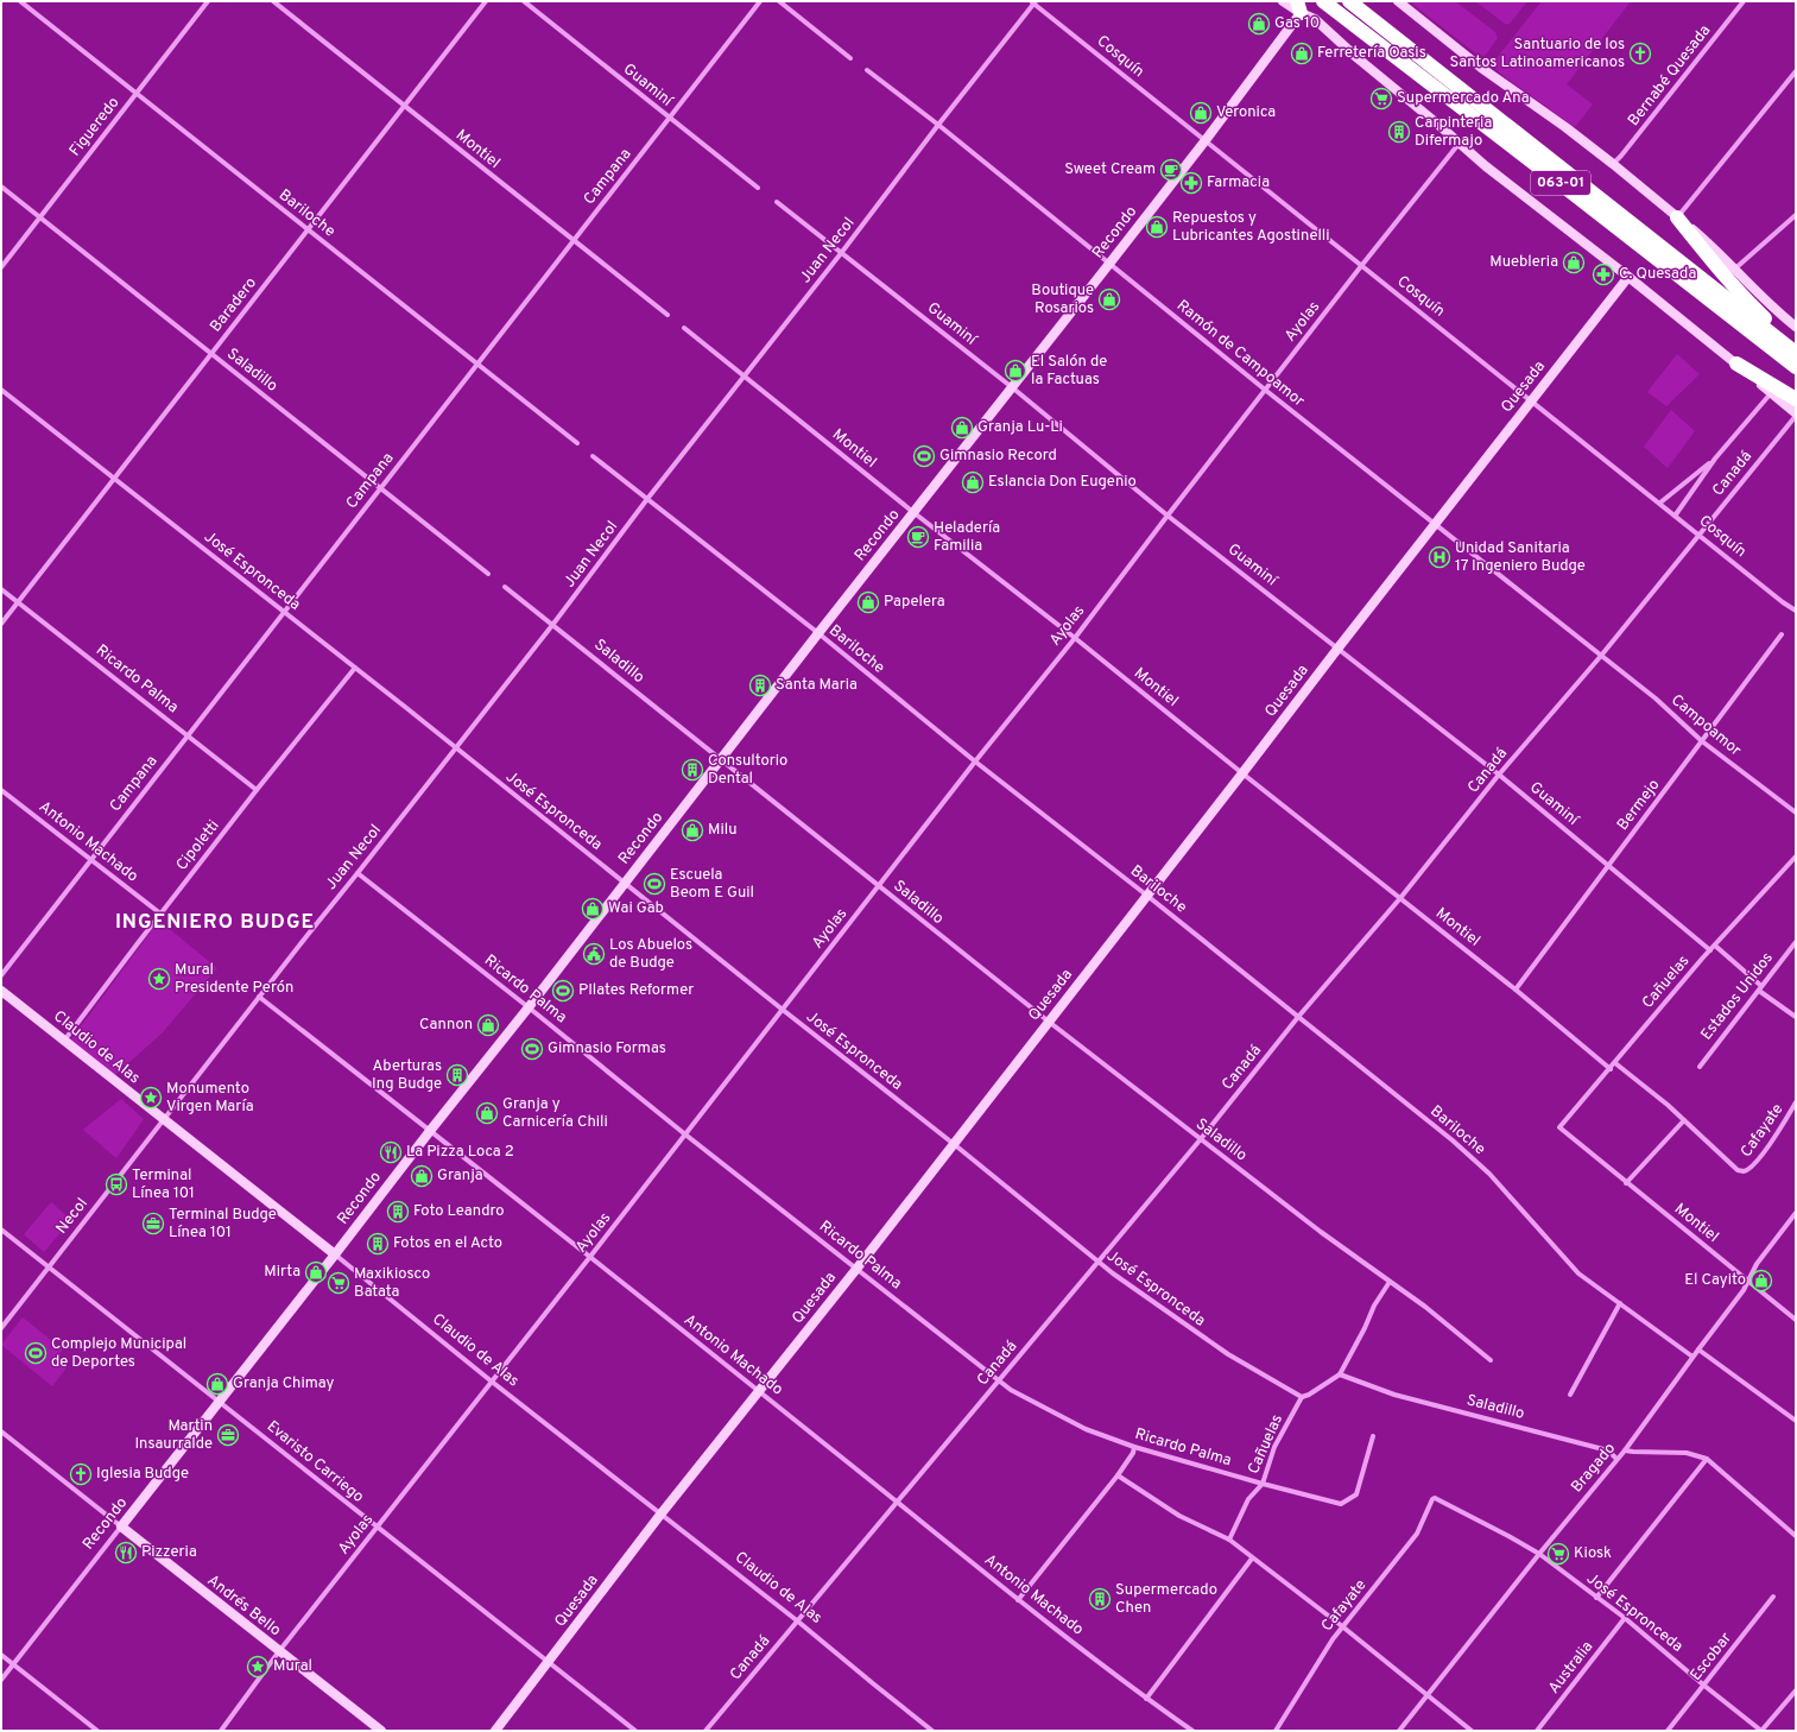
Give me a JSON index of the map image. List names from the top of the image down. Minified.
{"streets":{"highway":["063-01"],"street":["Cosquín","Bernabé Quesada","Guaminí","Figueredo","Montiel","Campana","Bariloche","Recondo","Juan Necol","Baradero","Ayolas","Ramón de Campoamor","Saladillo","Quesada","Canadá","José Espronceda","Ricardo Palma","Campoamor","Bermejo","Antonio Machado","Cipoletti","Cañuelas","Estados Unidos","Claudio de Alas","Cafayate","Necol","Evaristo Carriego","Bragado","Andrés Bello","Escobar","Australia"]},"crossings":[["Cosquín","Recondo"],["Cosquín","Juan Necol"],["Cosquín","Ayolas"],["Cosquín","Quesada"],["Cosquín","Canadá"],["Guaminí","Campana"],["Guaminí","Recondo"],["Guaminí","Juan Necol"],["Guaminí","Ayolas"],["Guaminí","Quesada"],["Guaminí","Canadá"],["Guaminí","Bermejo"],["Guaminí","Cañuelas"],["Figueredo","Bariloche"],["Figueredo","Saladillo"],["Montiel","Campana"],["Montiel","Recondo"],["Montiel","Juan Necol"],["Montiel","Baradero"],["Montiel","Ayolas"],["Montiel","Quesada"],["Montiel","Canadá"],["Montiel","Bermejo"],["Montiel","Cañuelas"],["Montiel","Bragado"],["Campana","Bariloche"],["Campana","Saladillo"],["Campana","José Espronceda"],["Campana","Ricardo Palma"],["Campana","Antonio Machado"],["Bariloche","Recondo"],["Bariloche","Juan Necol"],["Bariloche","Baradero"],["Bariloche","Ayolas"],["Bariloche","Quesada"],["Bariloche","Canadá"],["Bariloche","Bragado"],["Recondo","Ramón de Campoamor"],["Recondo","Saladillo"],["Recondo","José Espronceda"],["Recondo","Ricardo Palma"],["Recondo","Antonio Machado"],["Recondo","Claudio de Alas"],["Recondo","Evaristo Carriego"],["Recondo","Andrés Bello"],["Juan Necol","Ramón de Campoamor"],["Juan Necol","Saladillo"],["Juan Necol","José Espronceda"],["Juan Necol","Ricardo Palma"],["Juan Necol","Antonio Machado"],["Juan Necol","Claudio de Alas"],["Juan Necol","Necol"],["Baradero","Saladillo"],["Baradero","José Espronceda"],["Baradero","Ricardo Palma"],["Ayolas","Ramón de Campoamor"],["Ayolas","Saladillo"],["Ayolas","José Espronceda"],["Ayolas","Ricardo Palma"],["Ayolas","Antonio Machado"],["Ayolas","Claudio de Alas"],["Ayolas","Evaristo Carriego"],["Ayolas","Andrés Bello"],["Ramón de Campoamor","Quesada"],["Ramón de Campoamor","Canadá"],["Ramón de Campoamor","Campoamor"],["Saladillo","Quesada"],["Saladillo","Canadá"],["Saladillo","Bragado"],["Quesada","José Espronceda"],["Quesada","Ricardo Palma"],["Quesada","Antonio Machado"],["Quesada","Claudio de Alas"],["Quesada","Evaristo Carriego"],["Canadá","José Espronceda"],["Canadá","Ricardo Palma"],["Canadá","Campoamor"],["Canadá","Antonio Machado"],["Canadá","Claudio de Alas"],["José Espronceda","Cipoletti"],["José Espronceda","Cañuelas"],["José Espronceda","Cafayate"],["José Espronceda","Bragado"],["José Espronceda","Escobar"],["José Espronceda","Australia"],["Ricardo Palma","Cipoletti"],["Ricardo Palma","Cañuelas"],["Campoamor","Bermejo"],["Antonio Machado","Cipoletti"],["Cipoletti","Claudio de Alas"],["Claudio de Alas","Necol"],["Necol","Evaristo Carriego"]],"districts":["INGENIERO BUDGE"],"places":{"shop":["Gas 10","Ferretería Oasis","Veronica","Repuestos y Lubricantes Agostinelli","Muebleria","Boutique Rosarios","El Salón de la Factuas","Granja Lu-Li","Eslancia Don Eugenio","Papelera","Milu","Wai Gab","Cannon","Granja y Carnicería Chili","Granja","Mirta","El Cayito","Granja Chimay"],"church":["Santuario de los Santos Latinoamericanos","Iglesia Budge"],"supermarket":["Supermercado Ana","Maxikiosco Batata","Kiosk"],"building":["Carpinteria Difermajo","Santa Maria","Consultorio Dental","Aberturas Ing Budge","Foto Leandro","Fotos en el Acto","Supermercado Chen"],"cafe":["Sweet Cream","Heladería Familia"],"pharmacy":["Farmacia","C. Quesada"],"sports":["Gimnasio Record","Escuela Beom E Guil","PIlates Reformer","Gimnasio Formas","Complejo Municipal de Deportes"],"hospital":["Unidad Sanitaria 17 Ingeniero Budge"],"public building":["Los Abuelos de Budge"],"place":["Mural Presidente Perón","Monumento Virgen María","Mural"],"restaurant":["La Pizza Loca 2","Pizzeria"],"bus stop":["Terminal Línea 101"],"office":["Terminal Budge Línea 101","Martin Insaurralde"]}}
